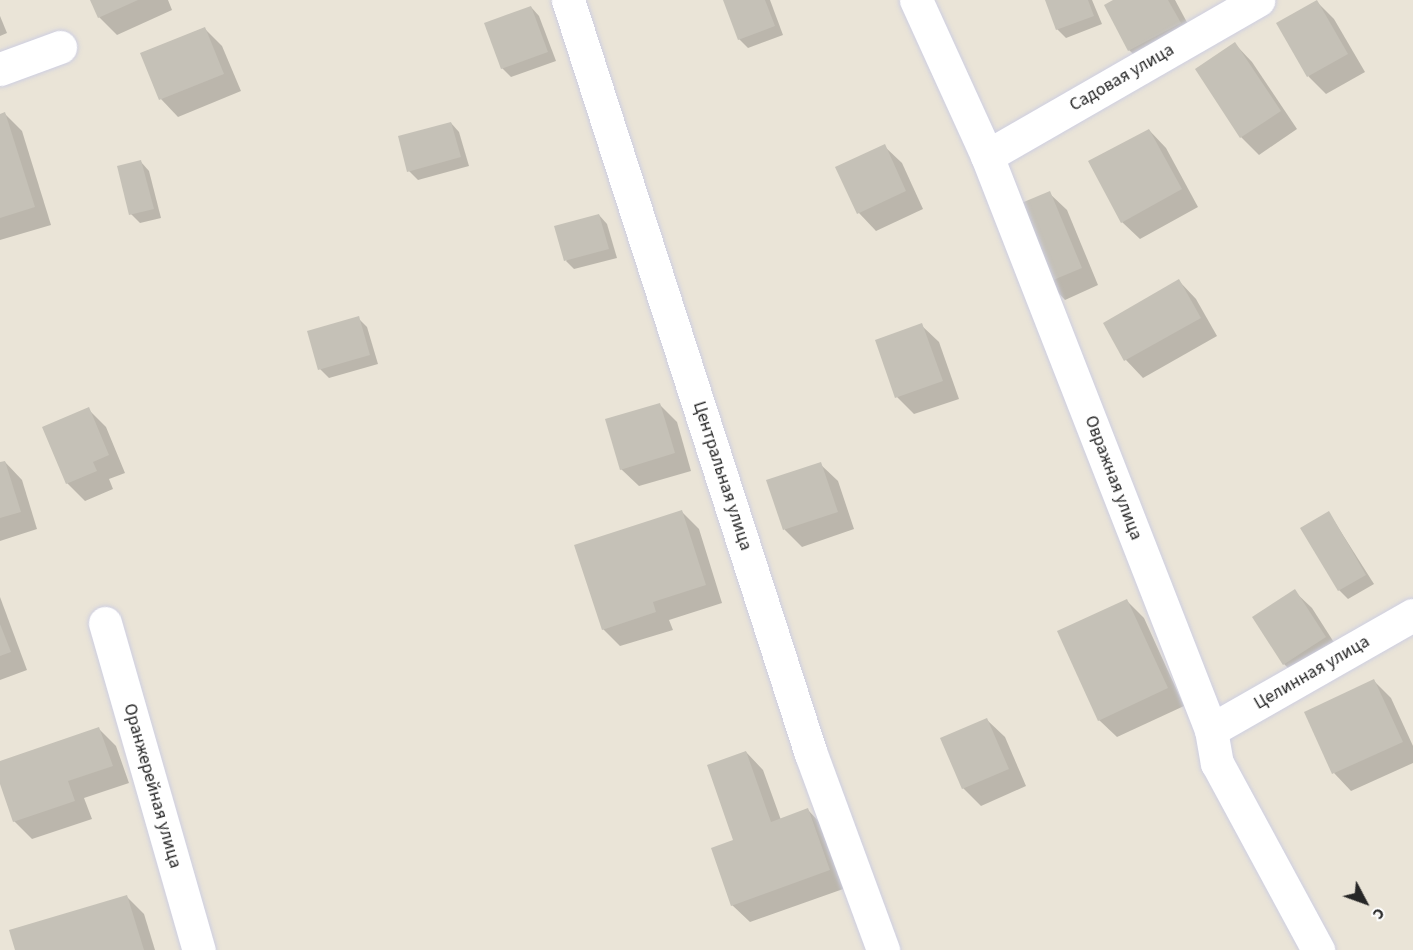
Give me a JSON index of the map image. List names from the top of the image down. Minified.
{"streets":{"street":["Садовая улица","Центральная улица","Овражная улица","Целинная улица","Оранжерейная улица"]},"crossings":[["Садовая улица","Овражная улица"],["Овражная улица","Целинная улица"]],"north":"bottom right"}
